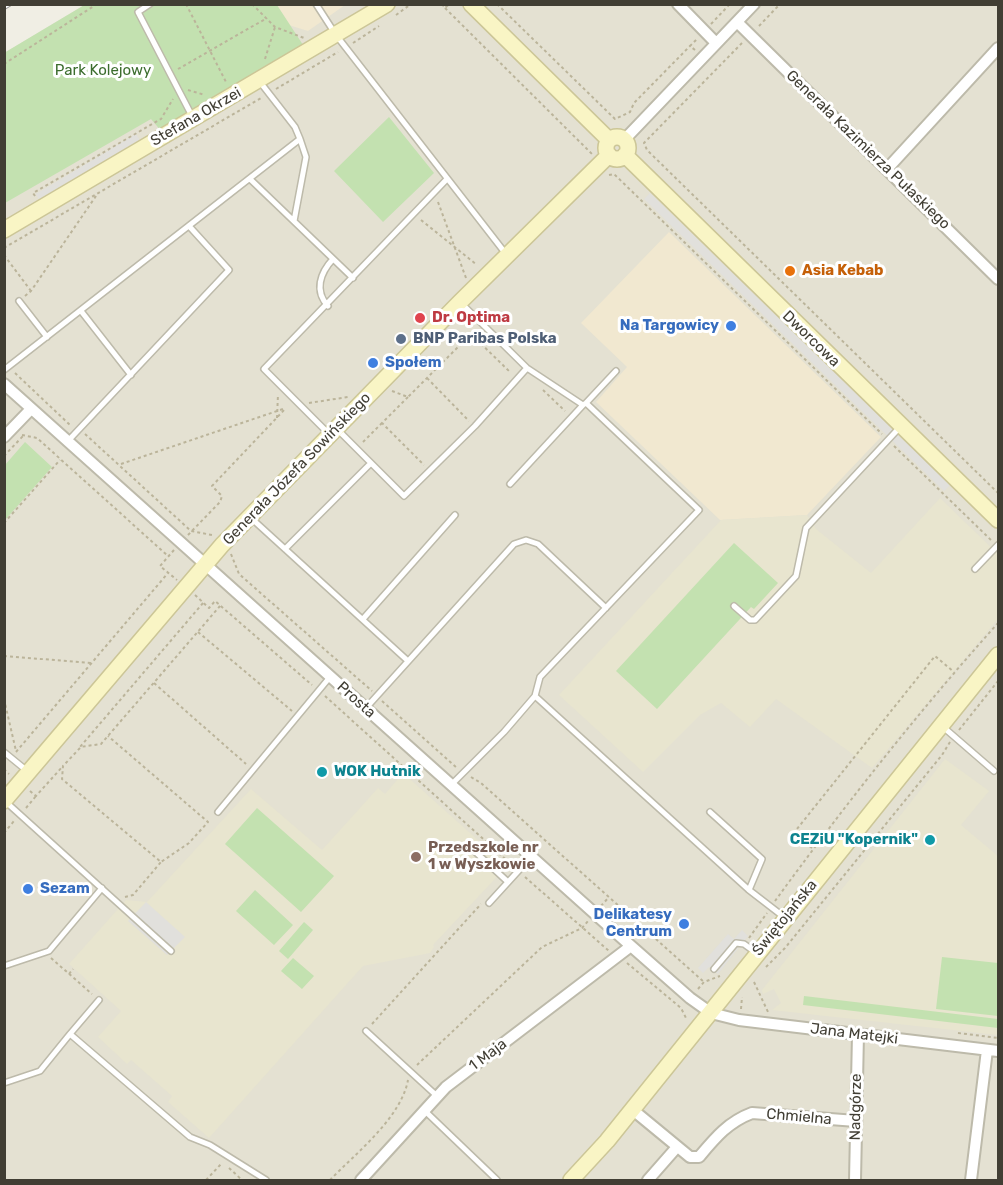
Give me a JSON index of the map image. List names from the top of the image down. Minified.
{"streets":{"street":["Stefana Okrzei","Generała Kazimierza Pułaskiego","Dworcowa","Generała Józefa Sowińskiego","Prosta","Świętojańska","Jana Matejki","1 Maja","Nadgórze","Chmielna"]},"crossings":[["Generała Kazimierza Pułaskiego","Generała Józefa Sowińskiego"],["Dworcowa","Generała Józefa Sowińskiego"],["Generała Józefa Sowińskiego","Prosta"],["Prosta","Świętojańska"],["Prosta","Jana Matejki"],["Prosta","1 Maja"],["Świętojańska","Jana Matejki"],["Świętojańska","Chmielna"],["Jana Matejki","Nadgórze"],["Nadgórze","Chmielna"]],"parks":["Park Kolejowy"],"places":["Asia Kebab","Dr. Optima","Na Targowicy","BNP Paribas Polska","Społem","WOK Hutnik","CEZiU \"Kopernik\"","Przedszkole nr 1 w Wyszkowie","Sezam","Delikatesy Centrum"]}
